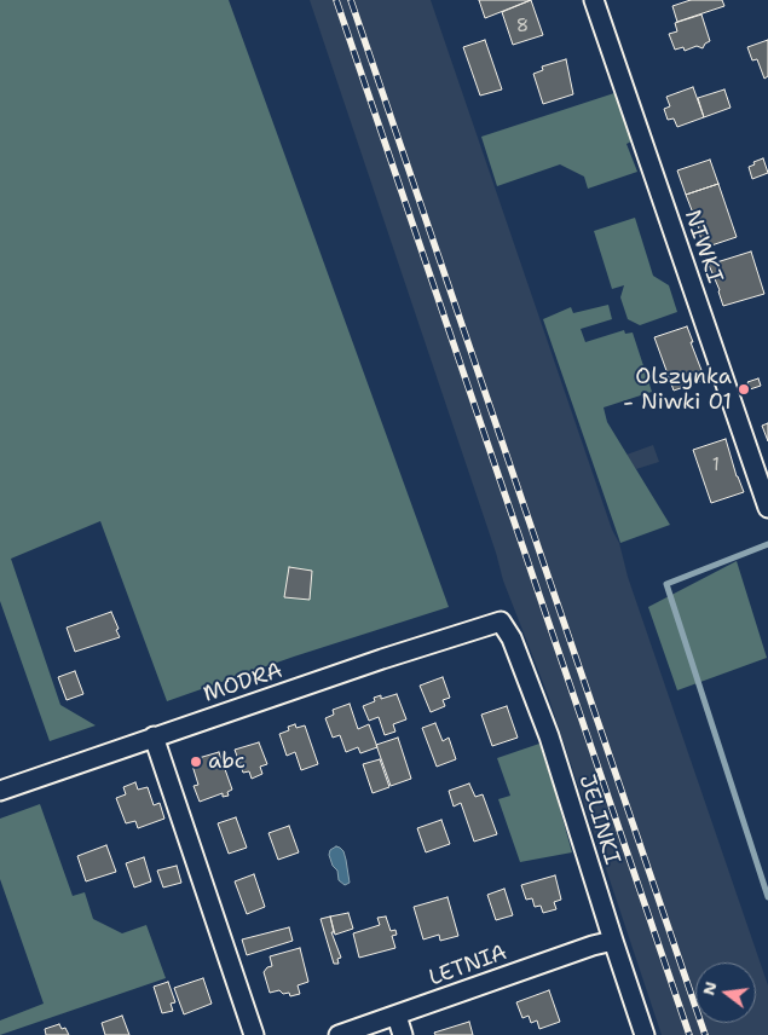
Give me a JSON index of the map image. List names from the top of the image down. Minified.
{"streets":{"street":["NIWKI","MODRA","JELINKI","LETNIA"]},"crossings":[["MODRA","JELINKI"],["JELINKI","LETNIA"]],"places":["Olszynka - Niwki 01","abc"],"house_numbers":["8","1"],"north":"left"}
